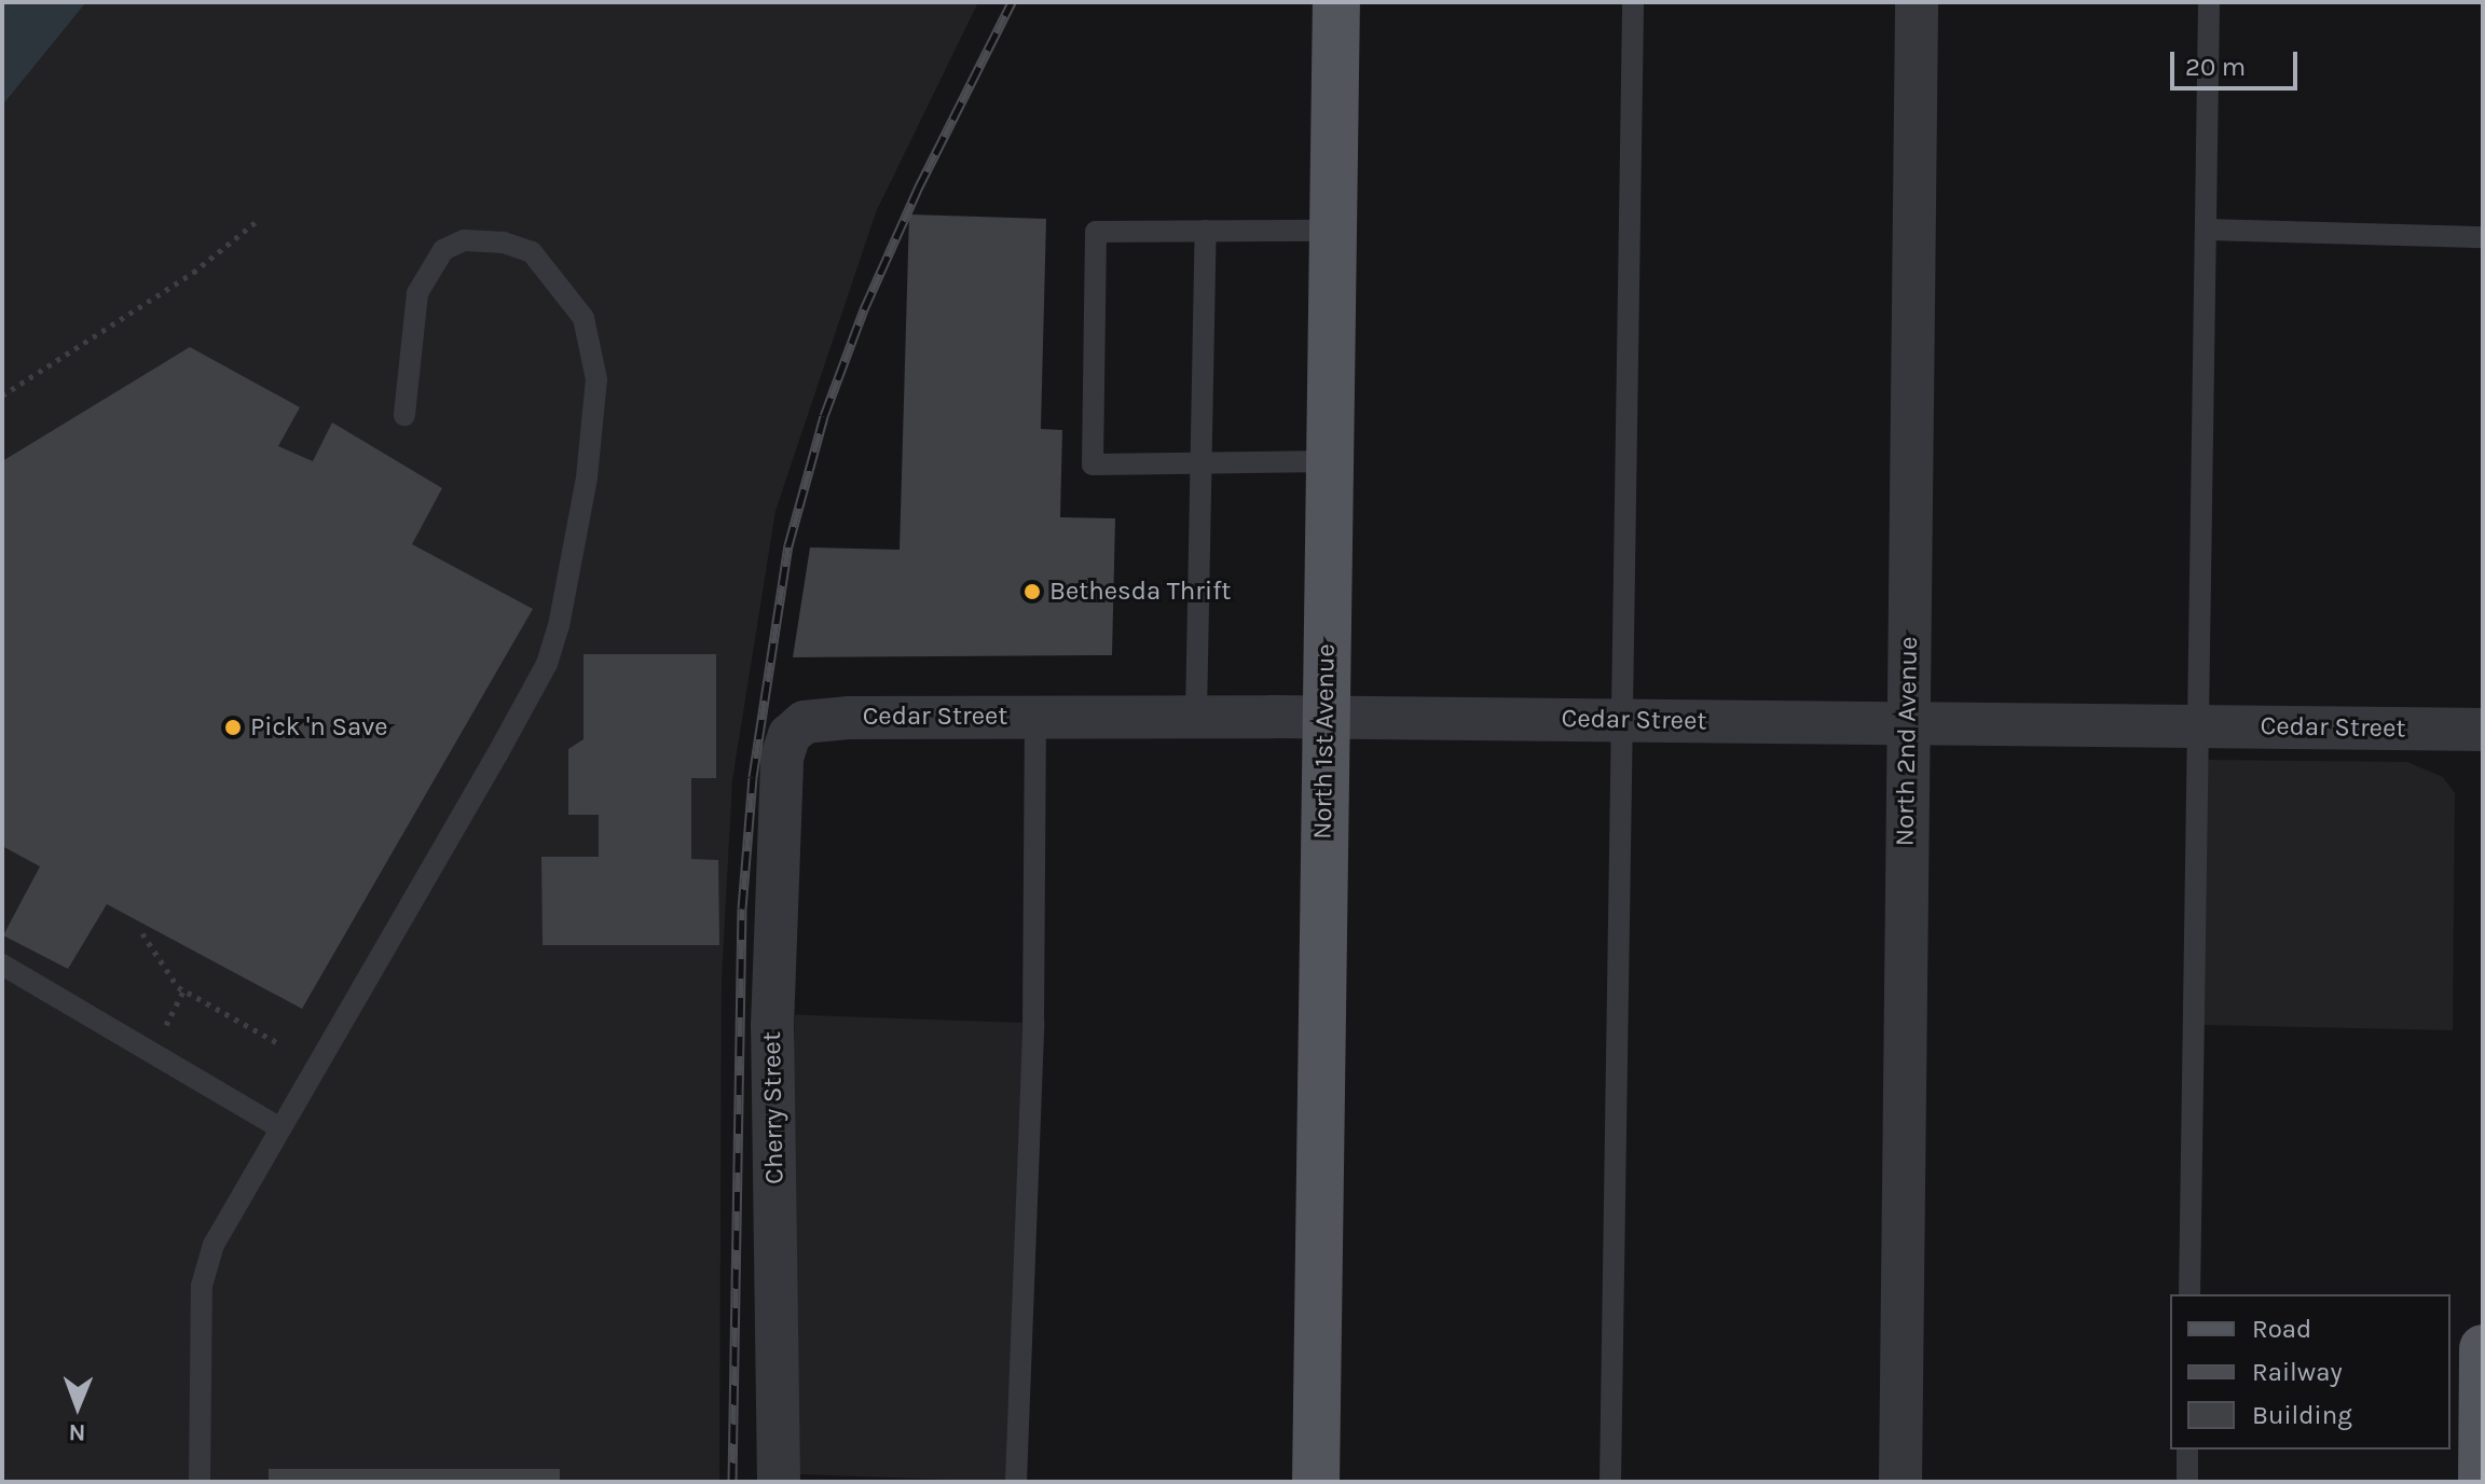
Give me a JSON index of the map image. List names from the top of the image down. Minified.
{"streets":{"main road":["North 1st Avenue"],"street":["Cedar Street","North 2nd Avenue","Cherry Street"]},"crossings":[["Cedar Street","North 1st Avenue"],["Cedar Street","North 2nd Avenue"],["Cedar Street","Cherry Street"]],"places":["Bethesda Thrift","Pick 'n Save"],"legend":["Road","Railway","Building"],"scale_bar":"20 m","north":"bottom"}
